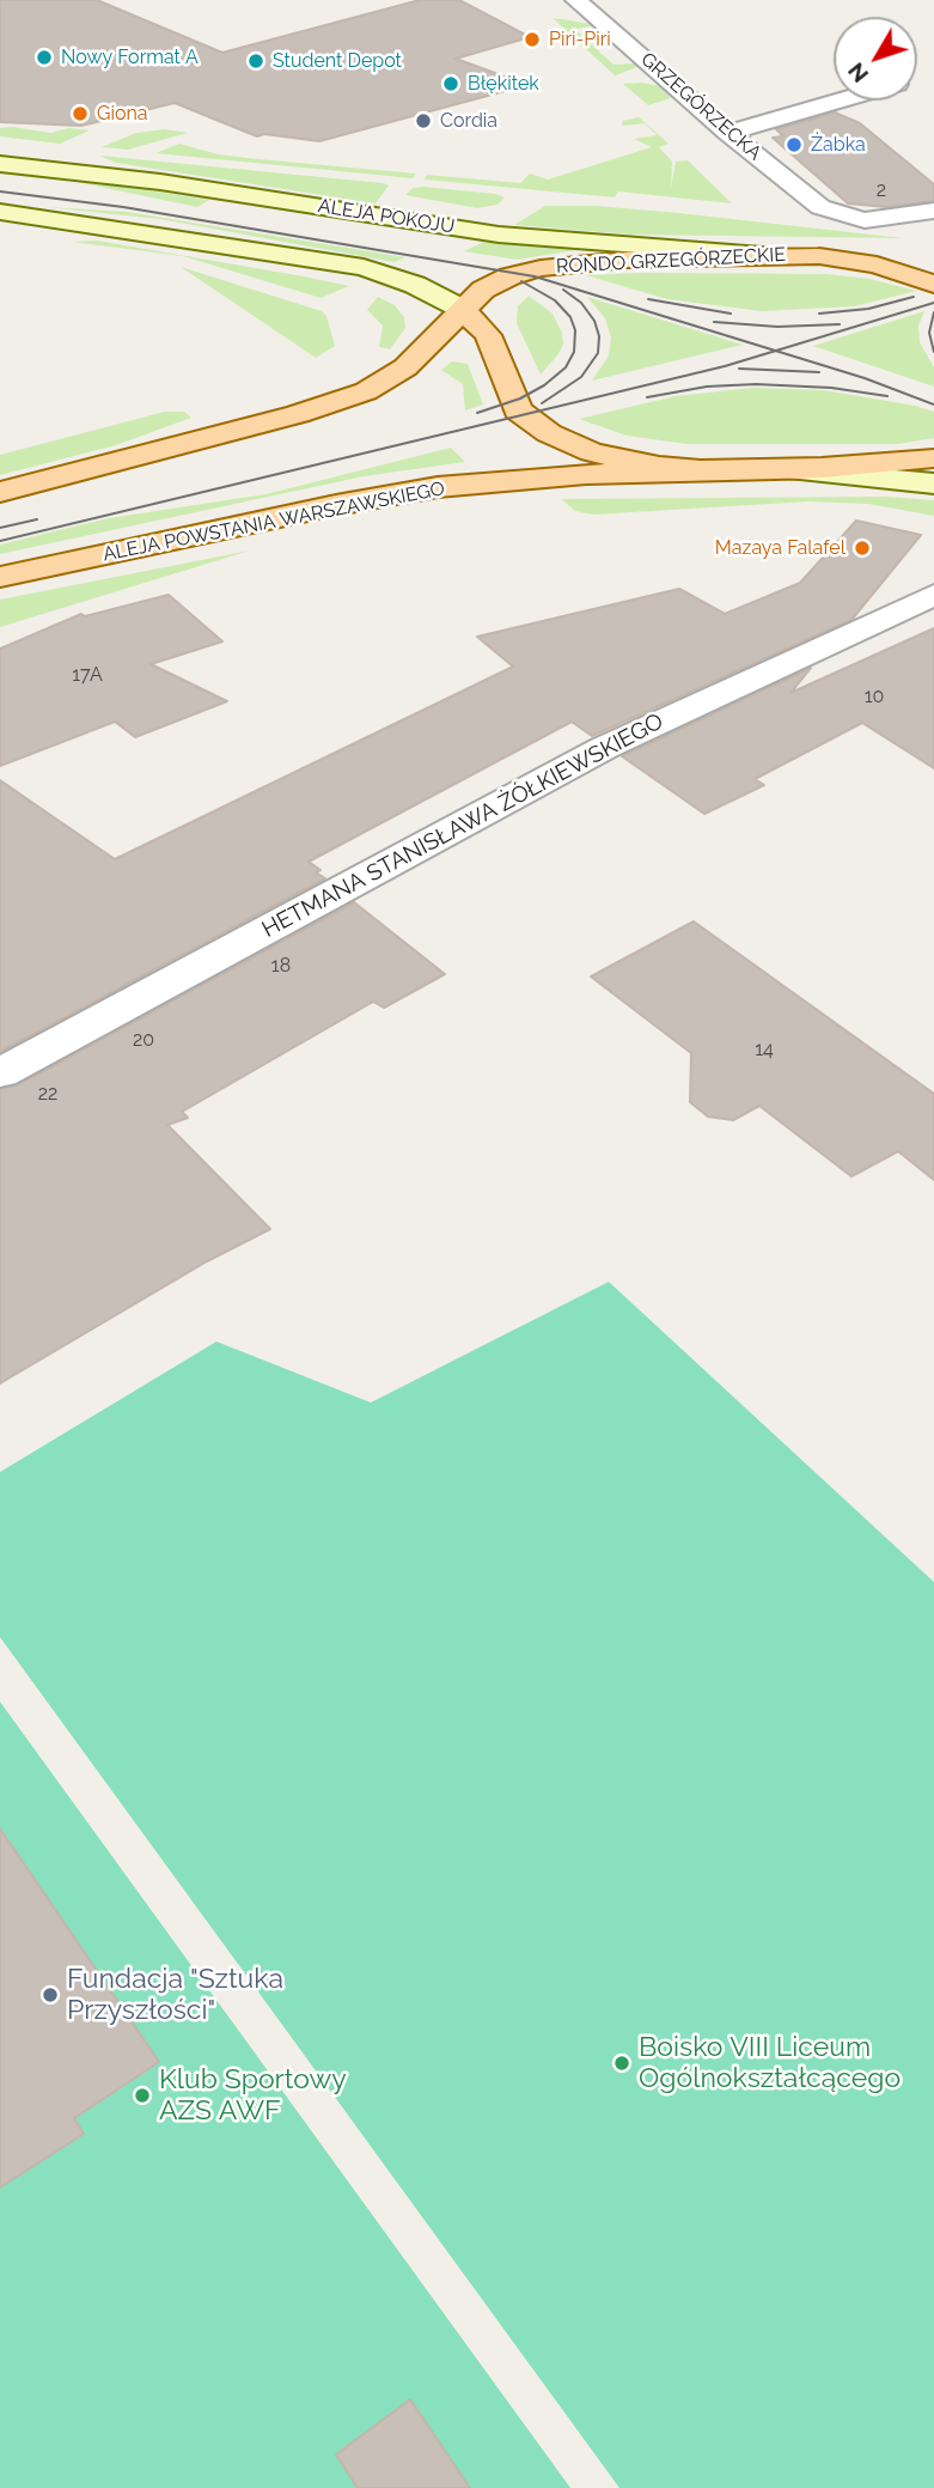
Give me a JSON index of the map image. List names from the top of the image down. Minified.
{"streets":{"main road":["ALEJA POKOJU","RONDO GRZEGÓRZECKIE","ALEJA POWSTANIA WARSZAWSKIEGO"],"street":["GRZEGÓRZECKA","HETMANA STANISŁAWA ŻÓŁKIEWSKIEGO"]},"crossings":[["ALEJA POKOJU","RONDO GRZEGÓRZECKIE"]],"places":["Piri-Piri","Nowy Format A","Student Depot","Błękitek","Giona","Cordia","Żabka","Mazaya Falafel","Fundacja \"Sztuka Przyszłości\"","Boisko VIII Liceum Ogólnokształcącego","Klub Sportowy AZS AWF"],"house_numbers":["2","17A","10","18","20","14","22"],"north":"bottom left"}
